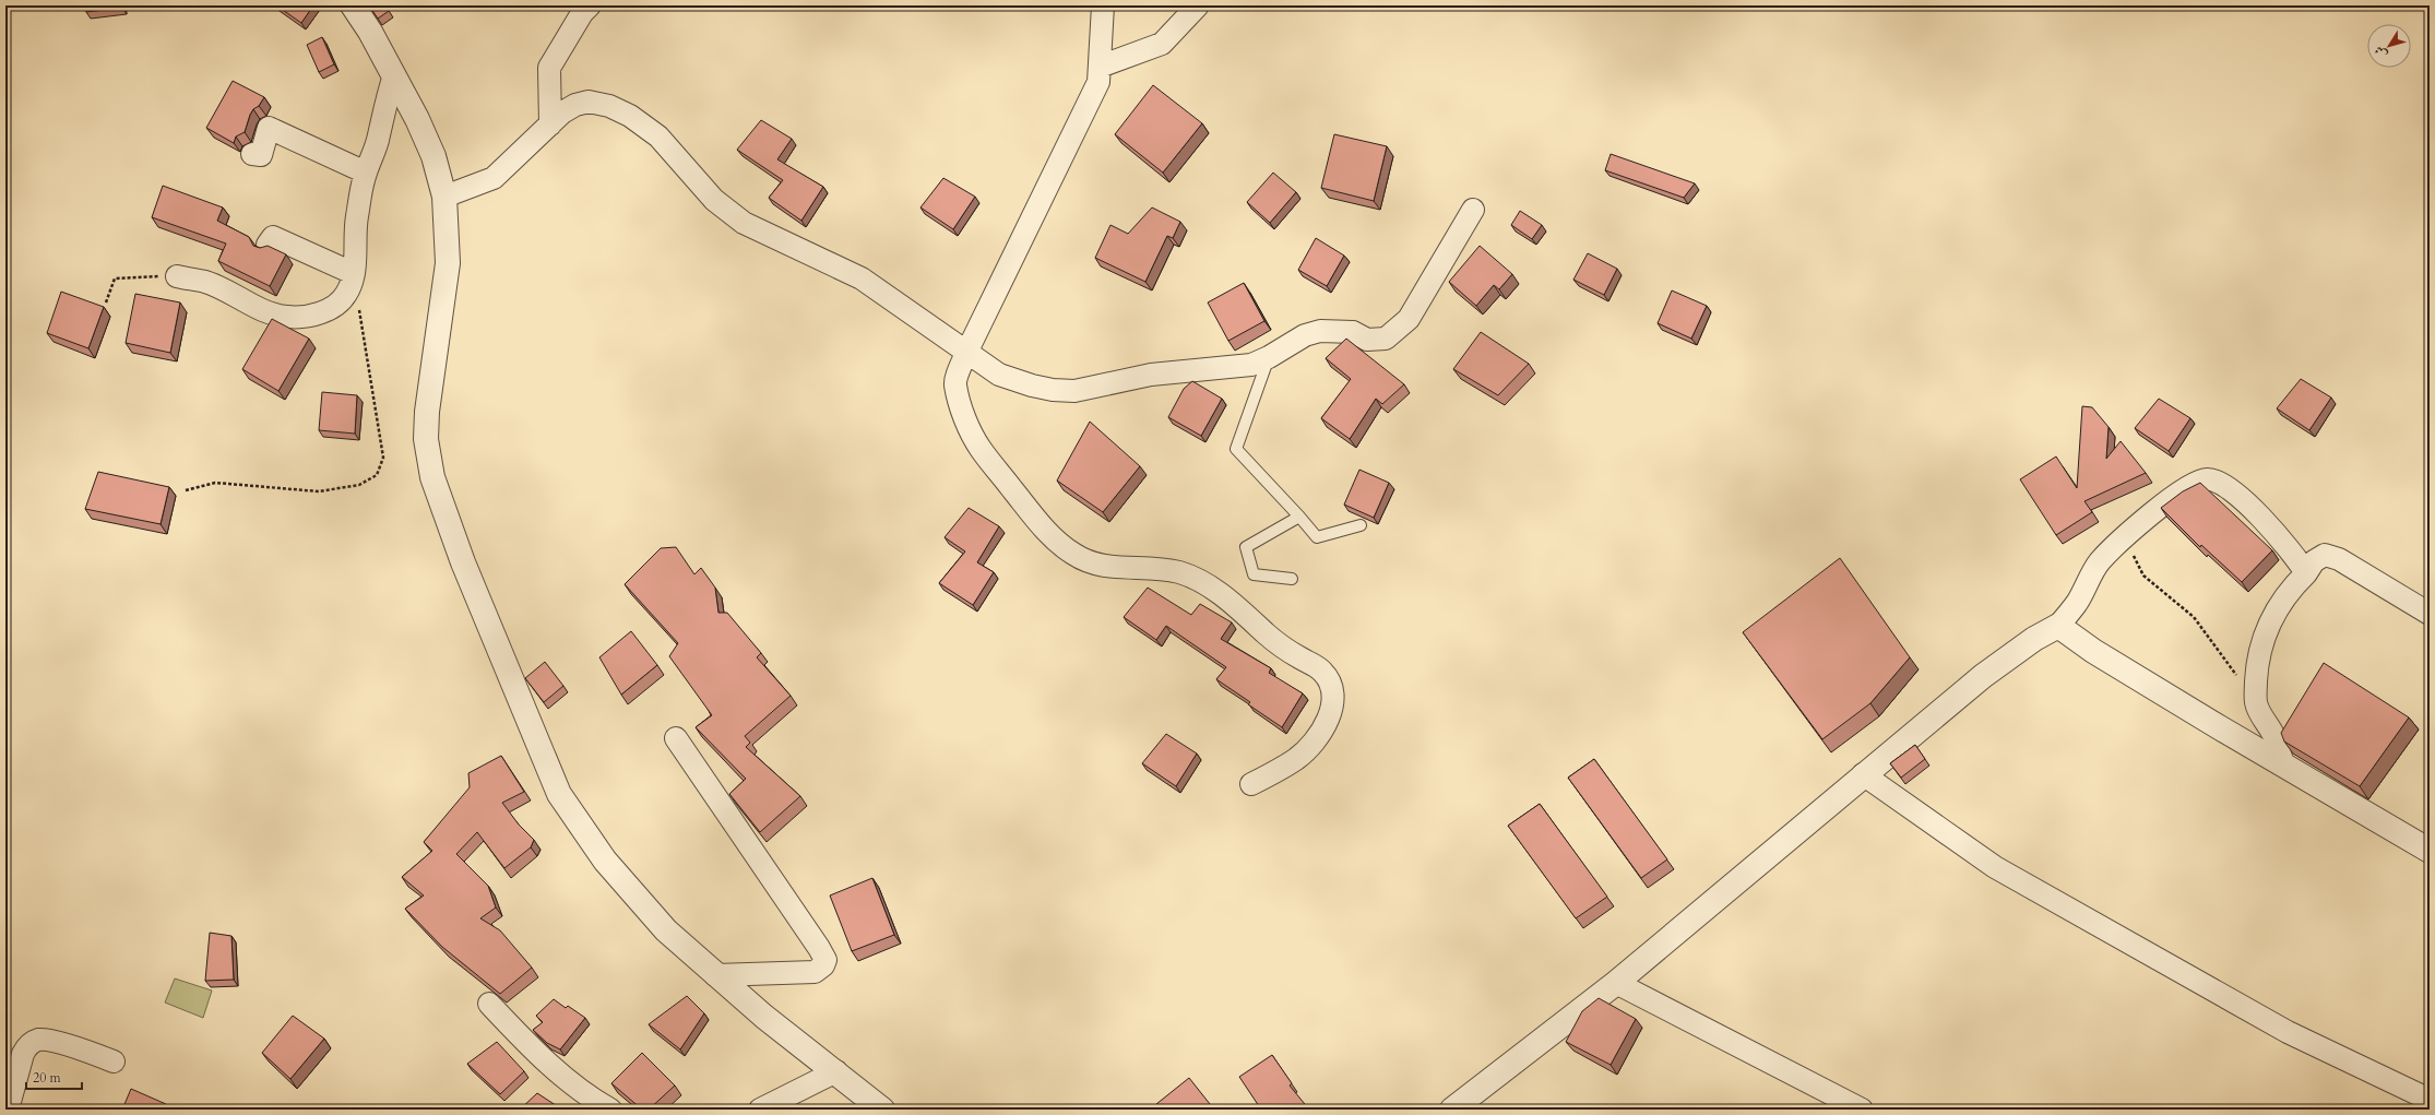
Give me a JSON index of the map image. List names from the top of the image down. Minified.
{"scale_bar":"20 m","north":"bottom left"}
